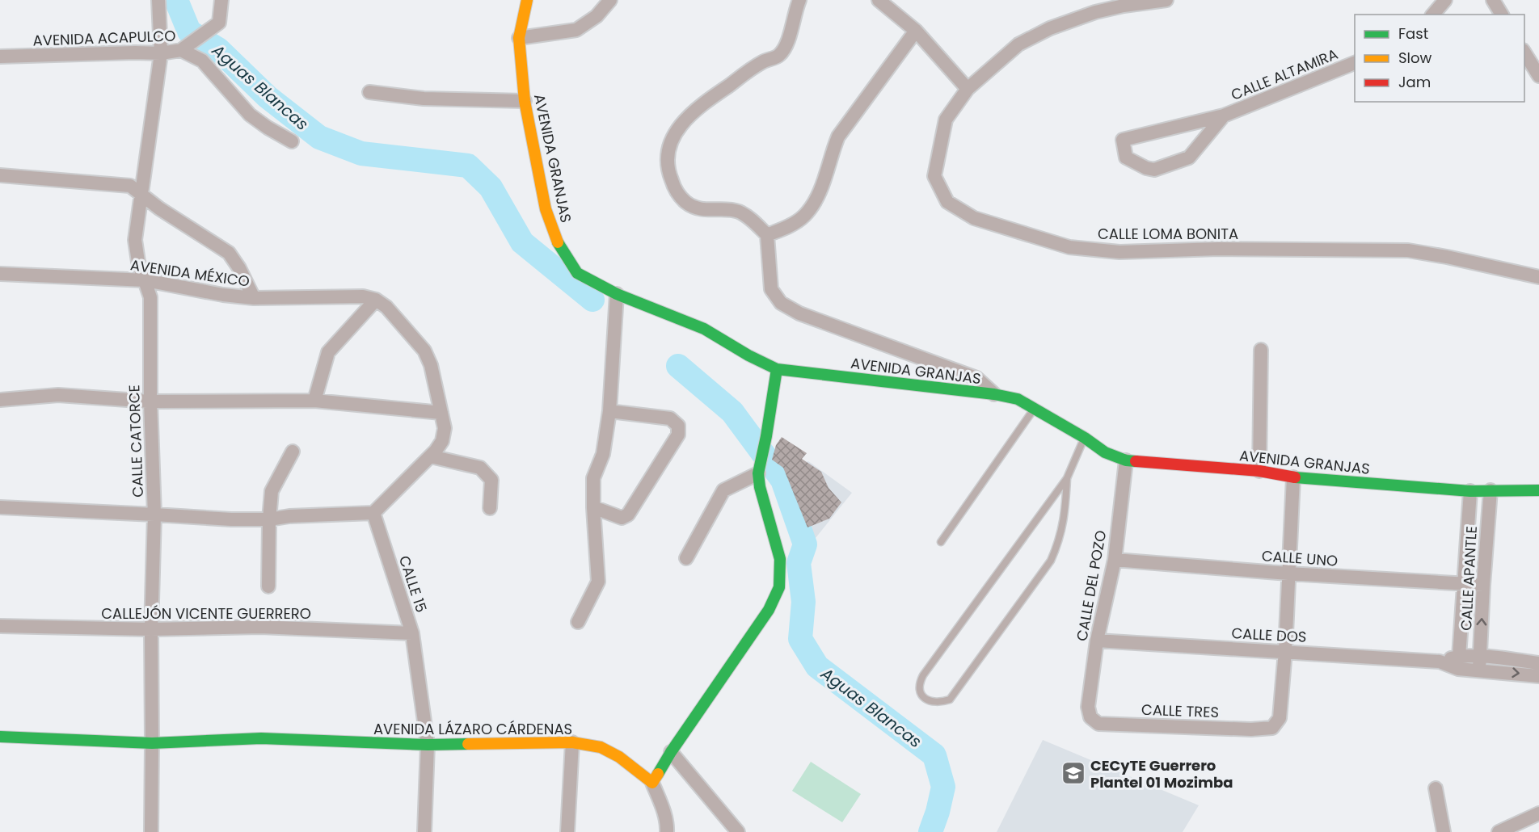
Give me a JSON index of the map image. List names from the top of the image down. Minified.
{"streets":{"main road":["AVENIDA GRANJAS","AVENIDA LÁZARO CÁRDENAS"],"street":["AVENIDA ACAPULCO","CALLE ALTAMIRA","CALLE LOMA BONITA","AVENIDA MÉXICO","CALLE CATORCE","CALLE UNO","CALLE APANTLE","CALLE 15","CALLE DEL POZO","CALLEJÓN VICENTE GUERRERO","CALLE DOS","CALLE TRES"]},"crossings":[["AVENIDA ACAPULCO","CALLE CATORCE"],["AVENIDA GRANJAS","CALLE APANTLE"],["AVENIDA GRANJAS","CALLE DEL POZO"],["AVENIDA MÉXICO","CALLE CATORCE"],["CALLE CATORCE","CALLEJÓN VICENTE GUERRERO"],["CALLE CATORCE","AVENIDA LÁZARO CÁRDENAS"],["CALLE UNO","CALLE APANTLE"],["CALLE UNO","CALLE DEL POZO"],["CALLE APANTLE","CALLE DOS"],["CALLE 15","CALLEJÓN VICENTE GUERRERO"],["CALLE 15","AVENIDA LÁZARO CÁRDENAS"],["CALLE DEL POZO","CALLE DOS"],["CALLE DEL POZO","CALLE TRES"],["CALLE DOS","CALLE TRES"]],"water":["Aguas Blancas"],"places":{"school or university":["CECyTE Guerrero Plantel 01 Mozimba"]},"legend":["Fast","Slow","Jam"]}
